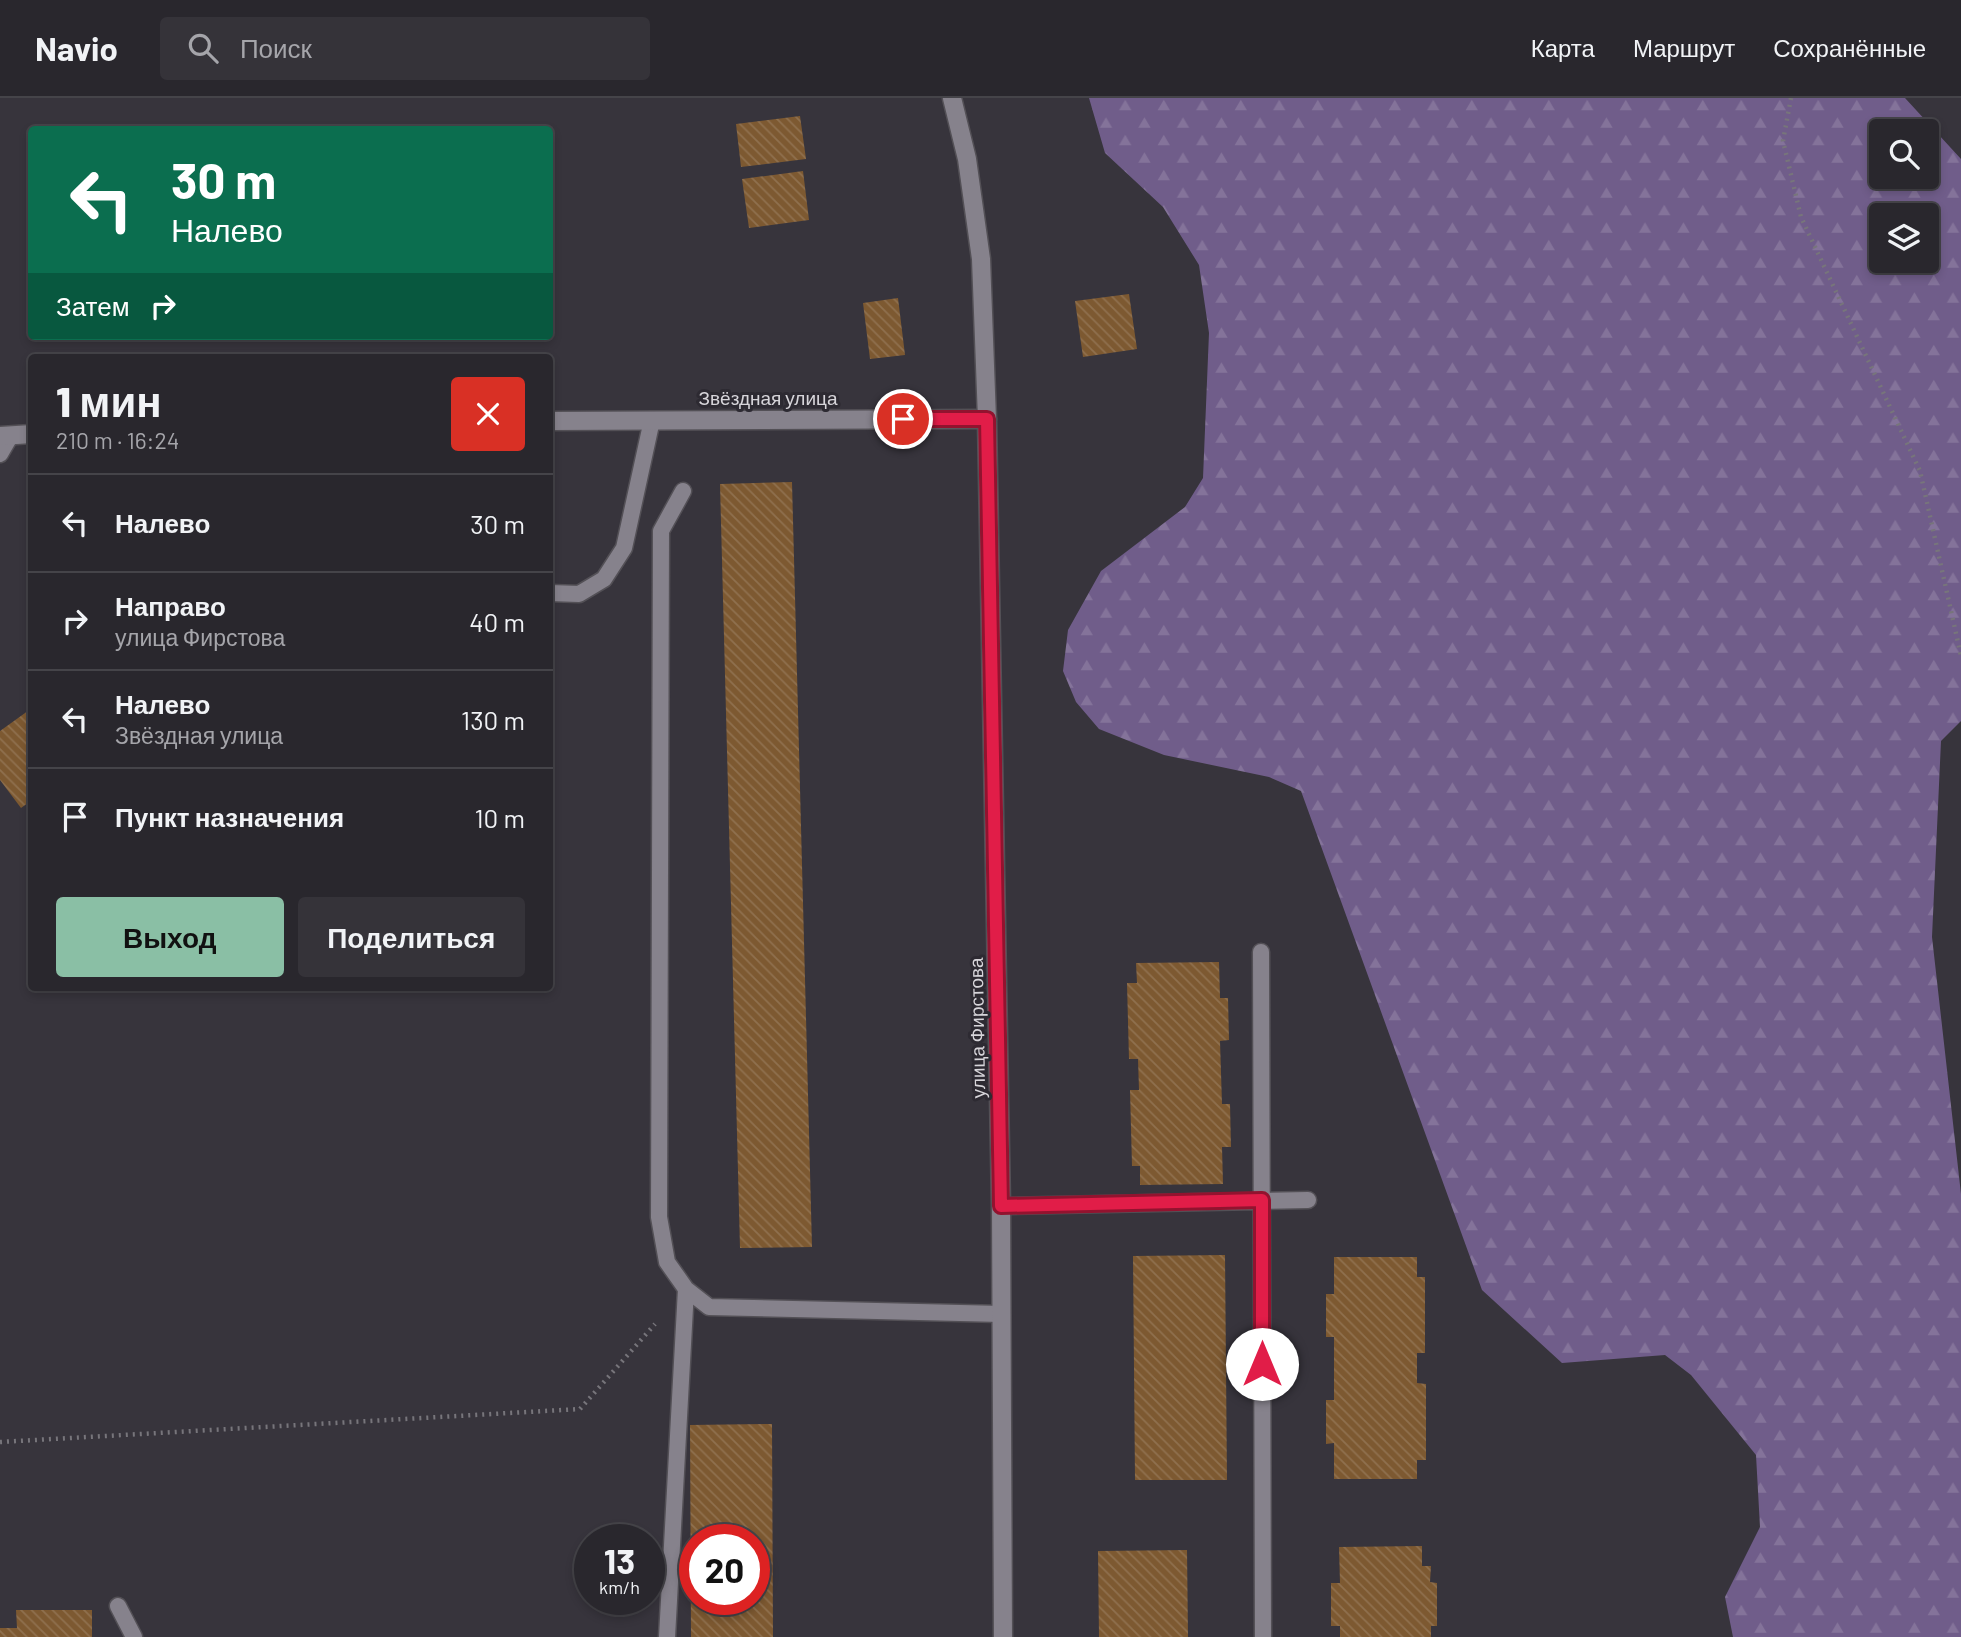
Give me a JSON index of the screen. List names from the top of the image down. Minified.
{"streets":{"main road":["Звёздная улица","улица Фирстова"]},"crossings":[["Звёздная улица","улица Фирстова"]],"page":{"header":"Navio","search":"Поиск","nav":["Карта","Маршрут","Сохранённые"],"turn":["30 m","Налево"],"then":"Затем","heading":["1 мин","210 m · 16:24"],"list":[{"name":"Налево","value":"30 m"},{"name":"Направо","note":"улица Фирстова","value":"40 m"},{"name":"Налево","note":"Звёздная улица","value":"130 m"},{"name":"Пункт назначения","value":"10 m"}],"buttons":["Выход","Поделиться"],"speed":"13 km/h","limit":"20"}}
